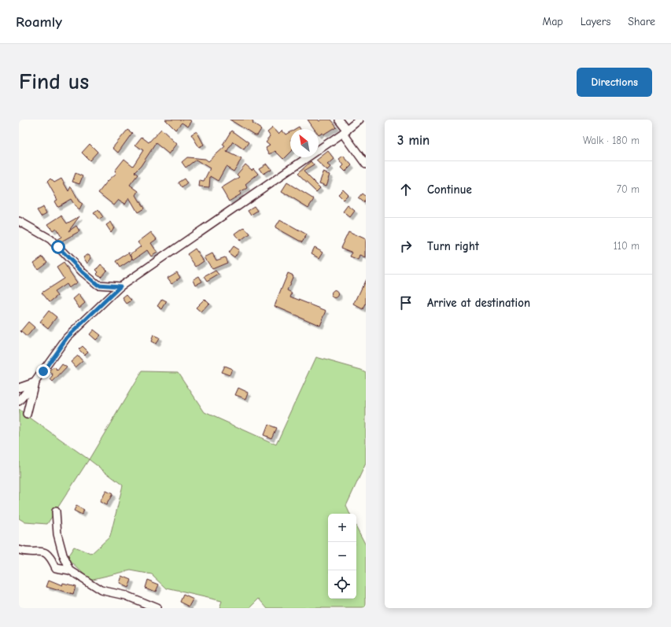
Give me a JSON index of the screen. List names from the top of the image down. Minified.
{"north":"top left","page":{"header":"Roamly","nav":["Map","Layers","Share"],"buttons":"Directions","title":"Find us","heading":["3 min","Walk · 180 m"],"list":[["Continue","70 m"],["Turn right","110 m"],"Arrive at destination"],"map_buttons":["+","−"]}}
